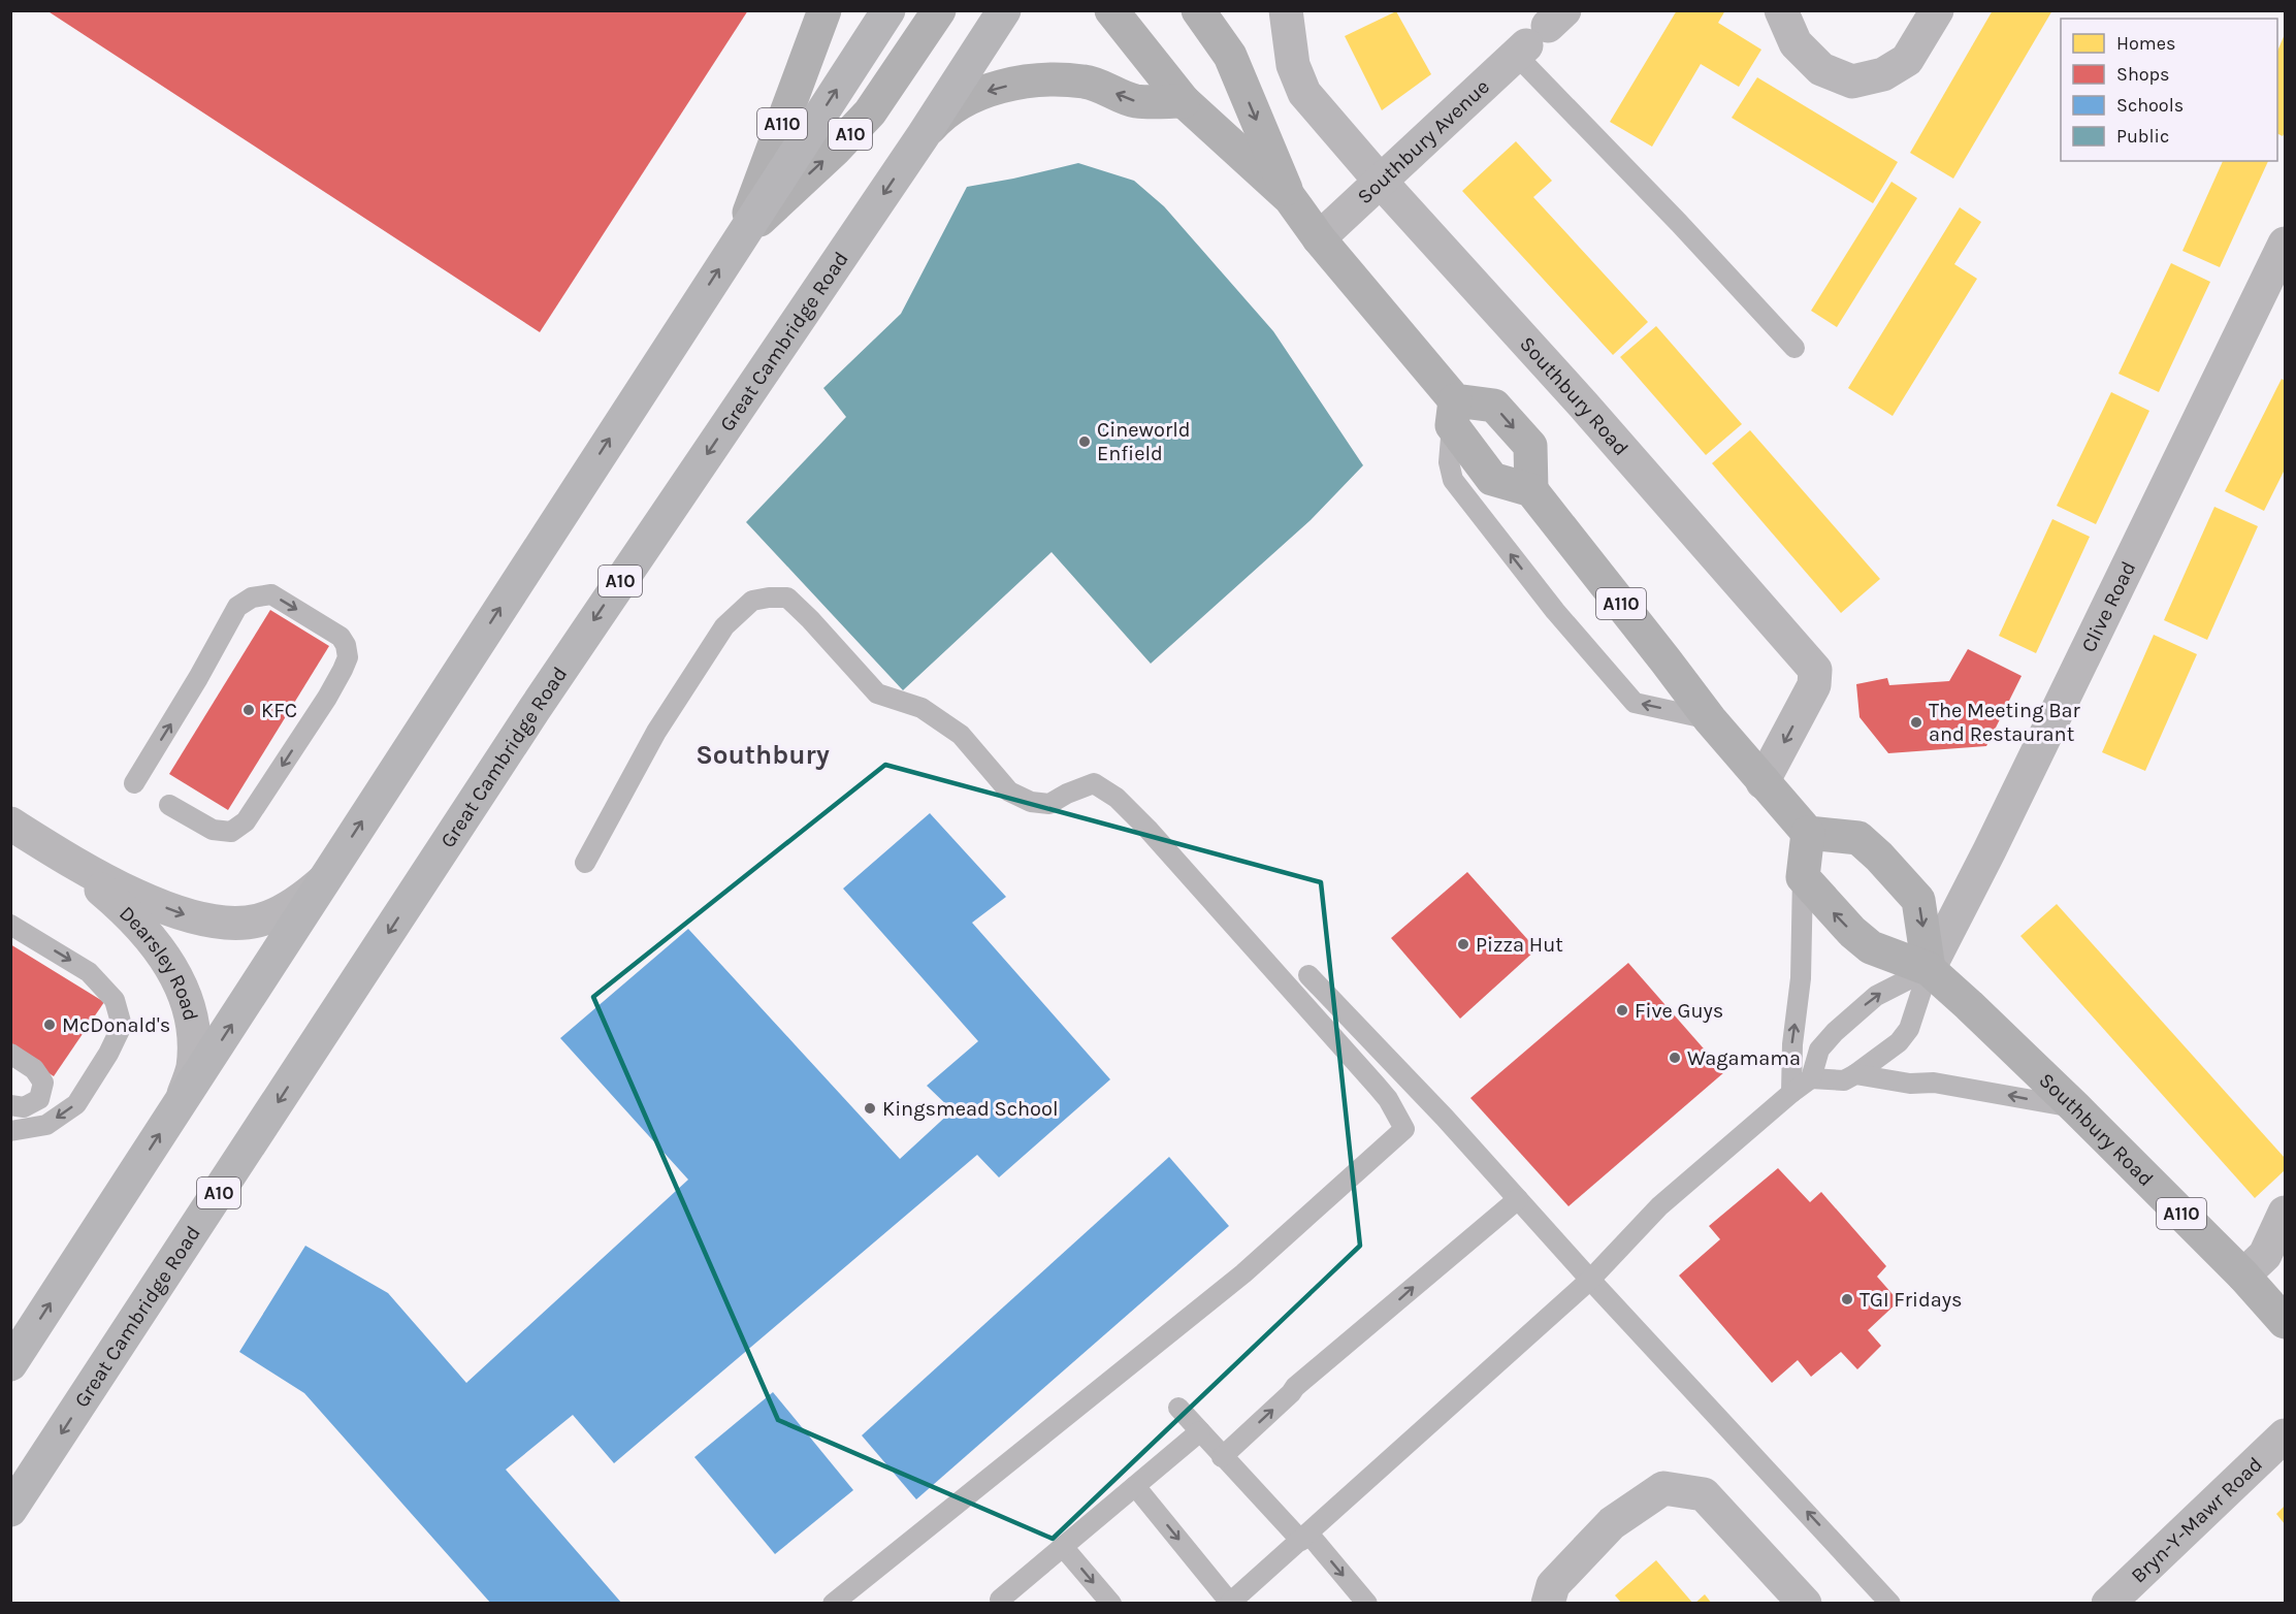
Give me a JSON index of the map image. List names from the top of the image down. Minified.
{"streets":{"highway":["A10","Great Cambridge Road"],"main road":["A110","Southbury Road"],"street":["Southbury Avenue","Clive Road","Dearsley Road","Bryn-Y-Mawr Road"]},"crossings":[["A110","A10"],["A110","Southbury Road"],["A10","Dearsley Road"],["Southbury Avenue","Southbury Road"],["Southbury Road","Clive Road"]],"one_way":["Dearsley Road"],"districts":["Southbury"],"places":["Cineworld Enfield","KFC","The Meeting Bar and Restaurant","Pizza Hut","Five Guys","McDonald's","Wagamama","Kingsmead School","TGI Fridays"],"legend":["Homes","Shops","Schools","Public"]}
